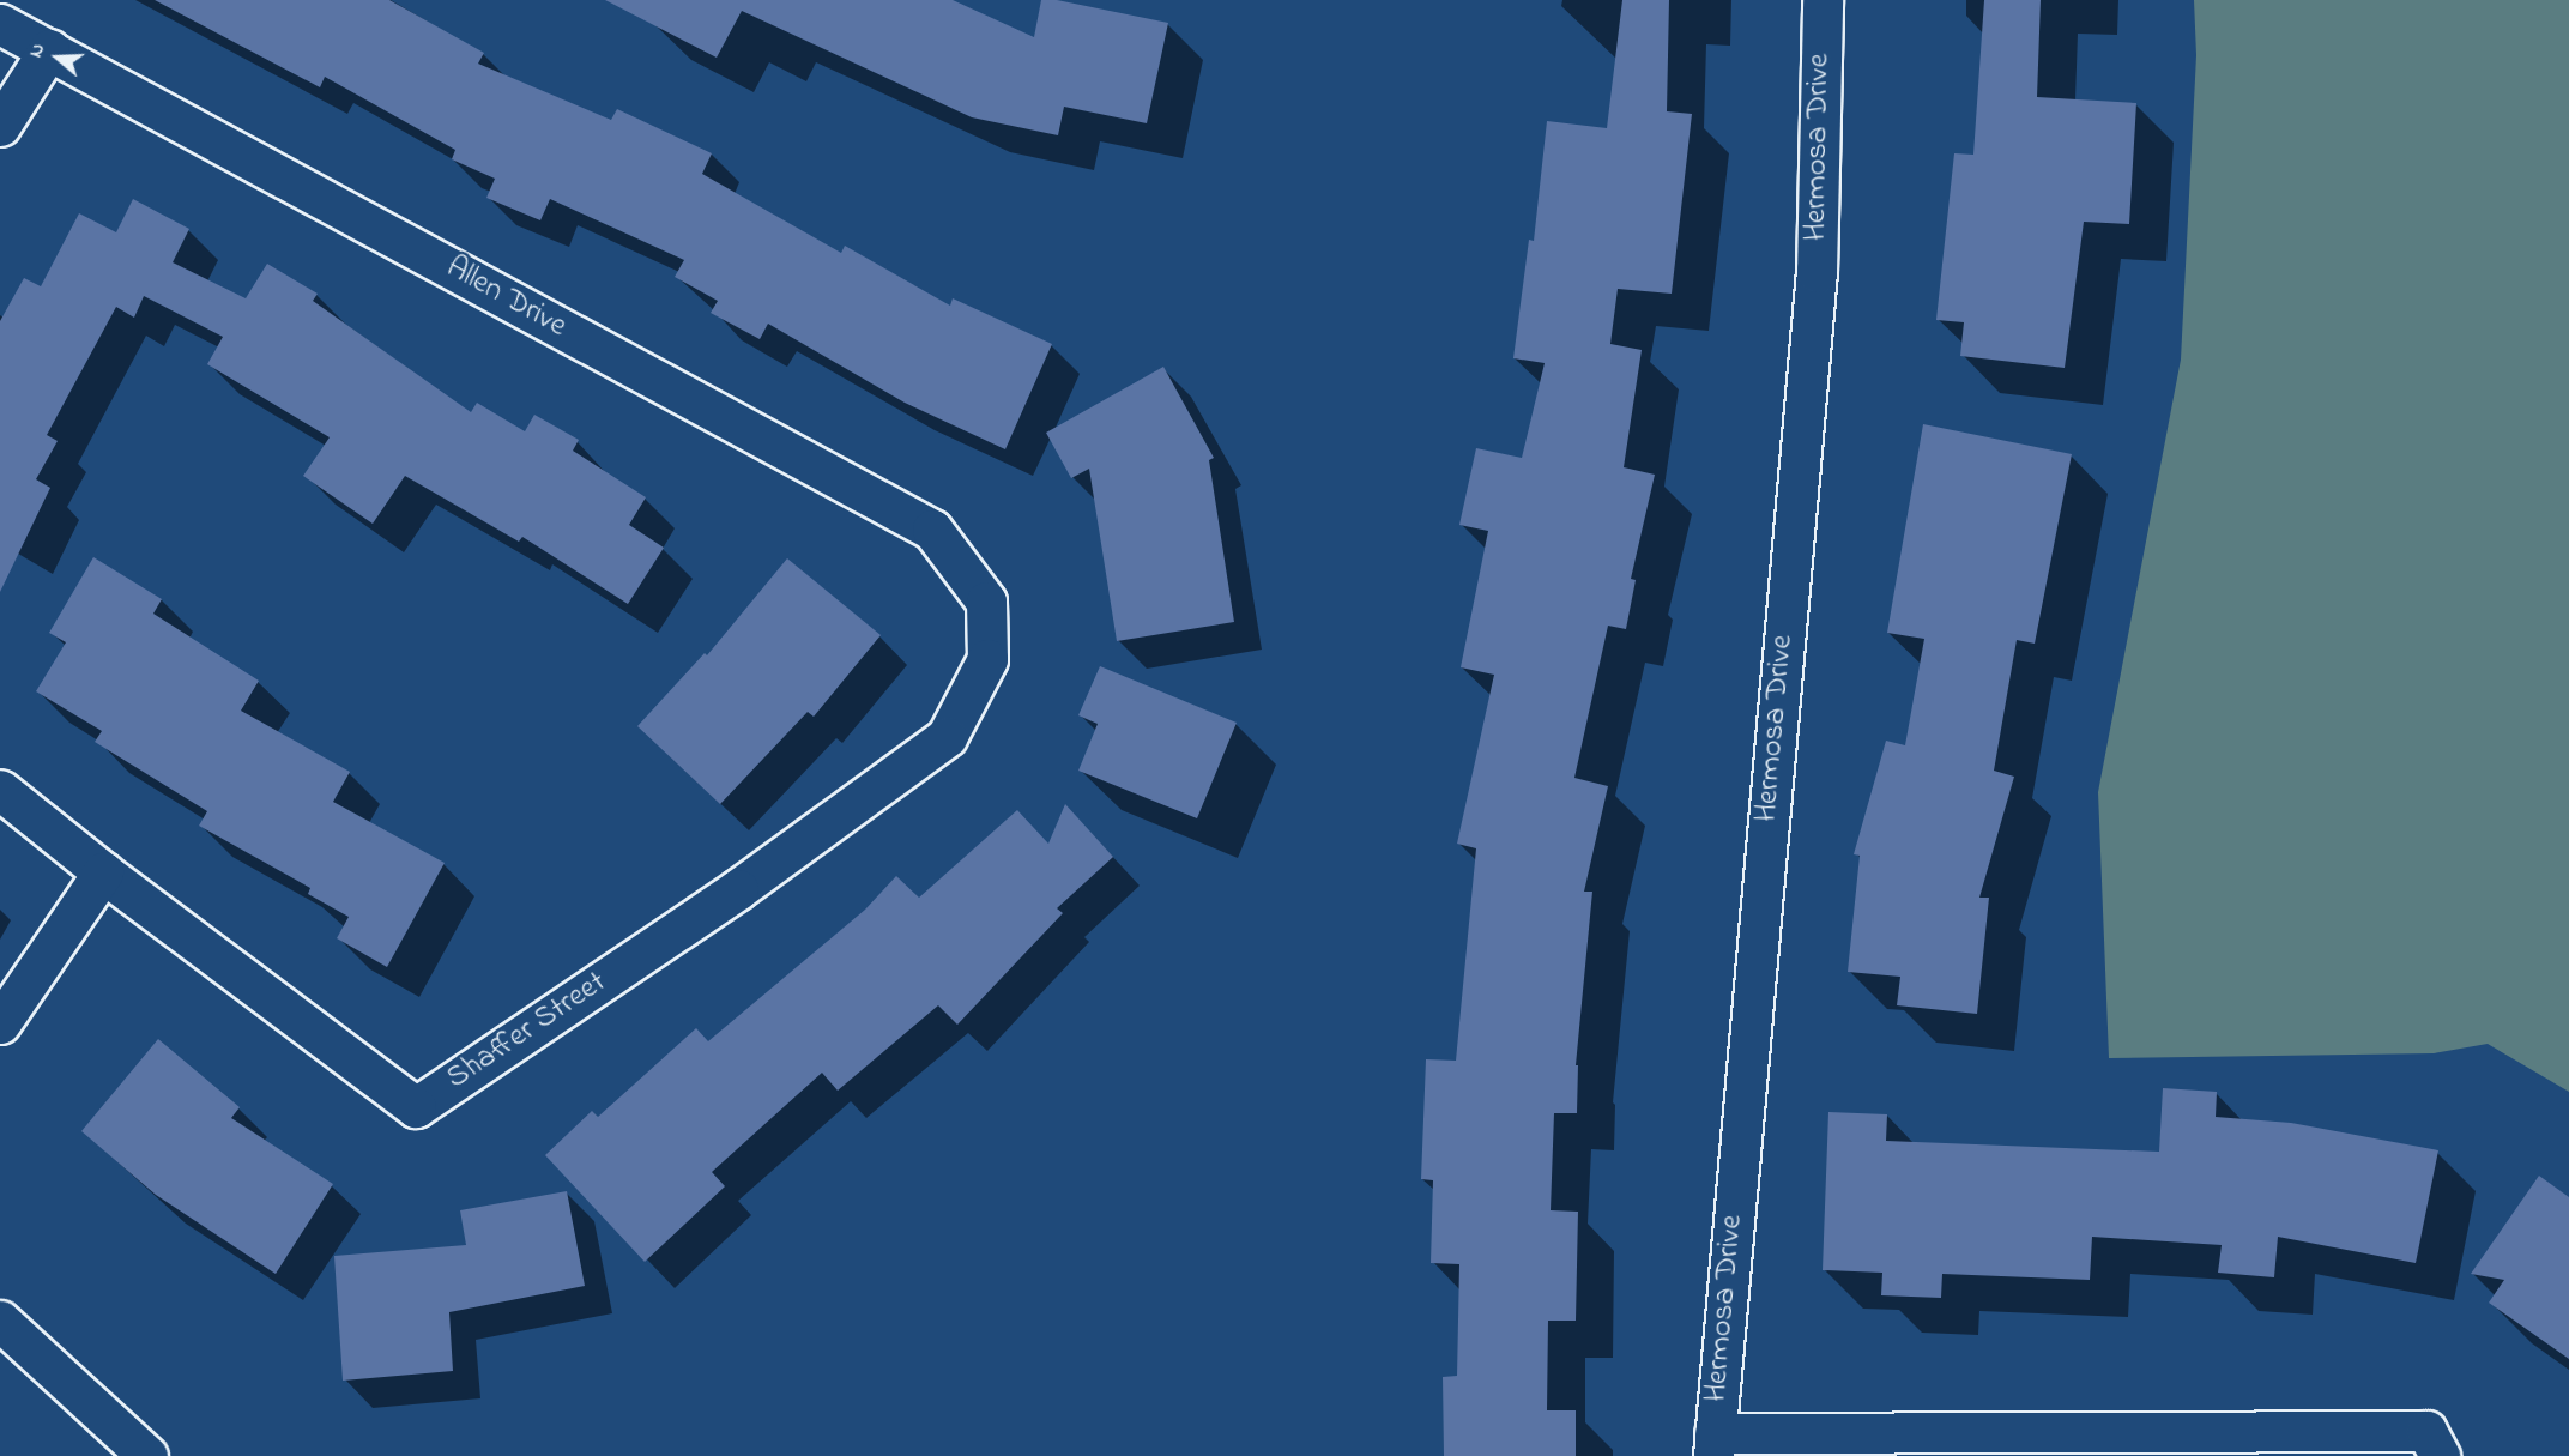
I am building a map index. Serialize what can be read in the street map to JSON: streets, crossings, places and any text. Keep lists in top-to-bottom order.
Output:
{
  "streets": {
    "street": ["Hermosa Drive", "Allen Drive", "Shaffer Street"]
  },
  "crossings": [
    ["Allen Drive", "Shaffer Street"]
  ],
  "north": "left"
}
